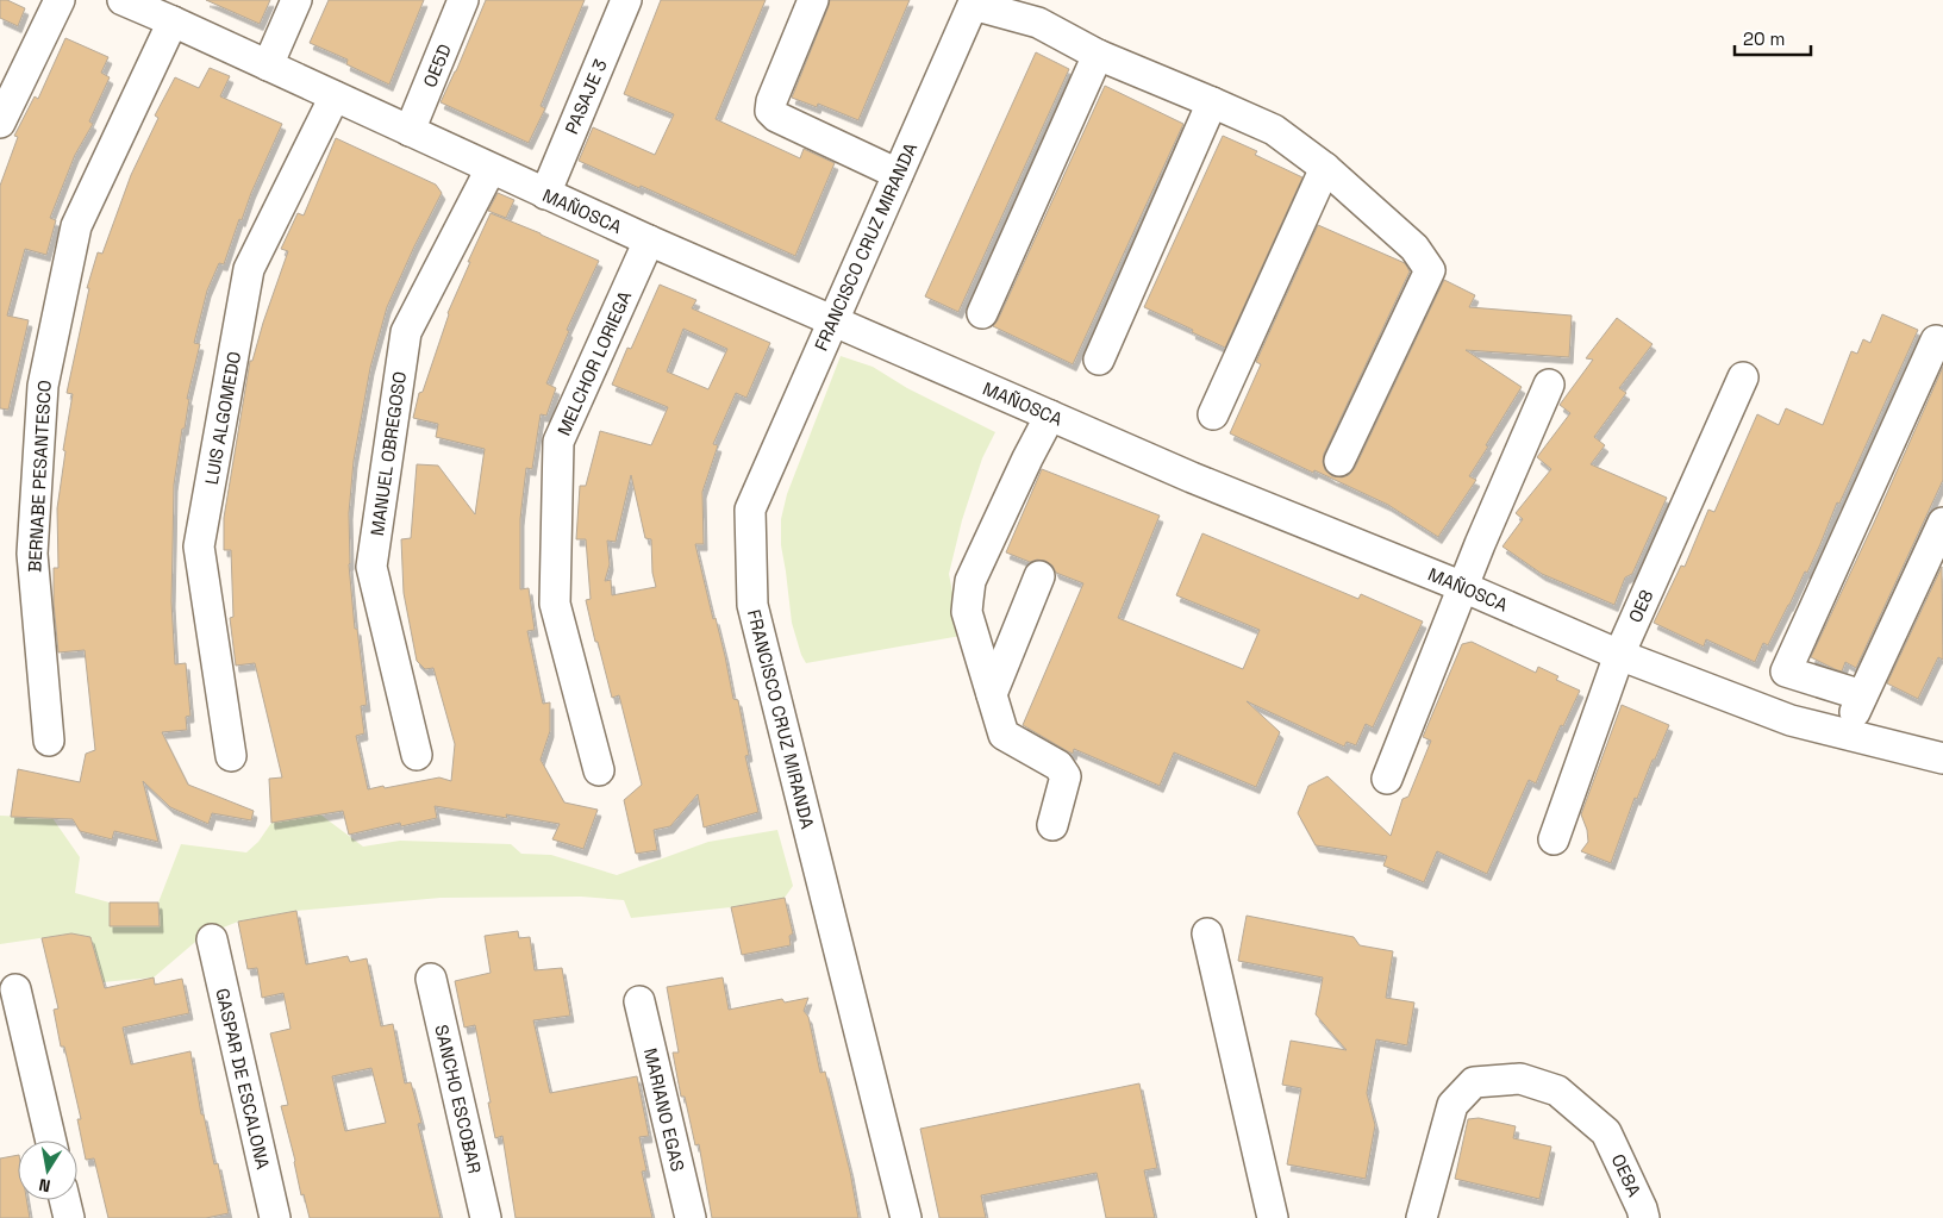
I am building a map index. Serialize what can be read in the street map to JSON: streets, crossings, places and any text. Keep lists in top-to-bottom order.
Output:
{
  "streets": {
    "street": [
      "OE5D",
      "PASAJE 3",
      "MAÑOSCA",
      "FRANCISCO CRUZ MIRANDA",
      "MELCHOR LORIEGA",
      "LUIS ALGOMEDO",
      "MANUEL OBREGOSO",
      "BERNABE PESANTESCO",
      "OE8",
      "GASPAR DE ESCALONA",
      "SANCHO ESCOBAR",
      "MARIANO EGAS",
      "OE8A"
    ]
  },
  "crossings": [
    ["OE5D", "MAÑOSCA"],
    ["PASAJE 3", "MAÑOSCA"],
    ["MAÑOSCA", "FRANCISCO CRUZ MIRANDA"],
    ["MAÑOSCA", "MELCHOR LORIEGA"],
    ["MAÑOSCA", "LUIS ALGOMEDO"],
    ["MAÑOSCA", "MANUEL OBREGOSO"],
    ["MAÑOSCA", "BERNABE PESANTESCO"],
    ["MAÑOSCA", "OE8"]
  ],
  "scale_bar": "20 m",
  "north": "bottom"
}
